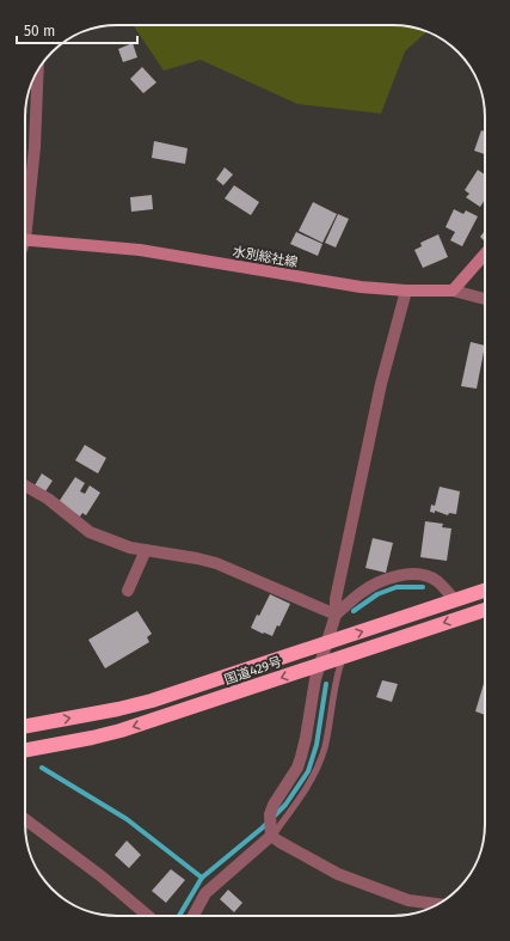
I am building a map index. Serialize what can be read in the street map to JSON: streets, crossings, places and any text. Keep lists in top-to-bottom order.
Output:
{
  "streets": {
    "highway": ["国道429号"],
    "main road": ["水別総社線"]
  },
  "scale_bar": "50 m"
}
